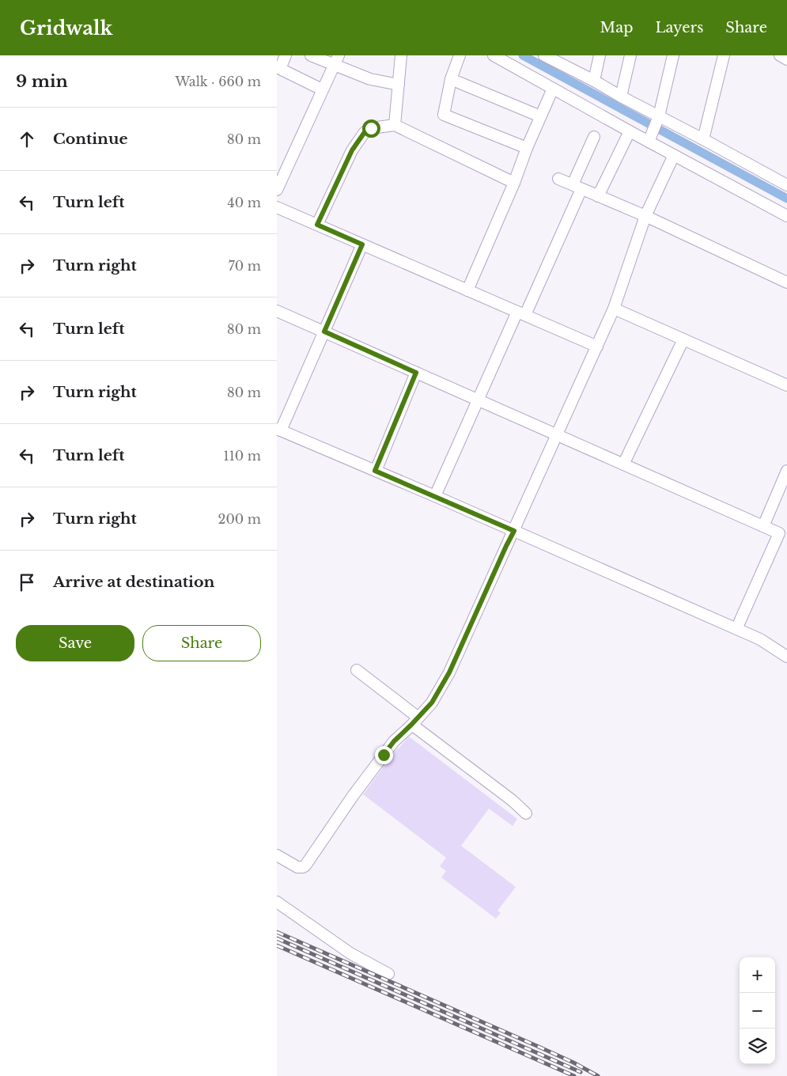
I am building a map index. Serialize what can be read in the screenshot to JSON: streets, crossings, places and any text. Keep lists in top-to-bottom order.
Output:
{
  "page": {
    "header": "Gridwalk",
    "nav": ["Map", "Layers", "Share"],
    "heading": ["9 min", "Walk · 660 m"],
    "list": [
      ["Continue", "80 m"],
      ["Turn left", "40 m"],
      ["Turn right", "70 m"],
      ["Turn left", "80 m"],
      ["Turn right", "80 m"],
      ["Turn left", "110 m"],
      ["Turn right", "200 m"],
      "Arrive at destination"
    ],
    "buttons": ["Save", "Share"],
    "map_buttons": ["+", "−"]
  }
}
